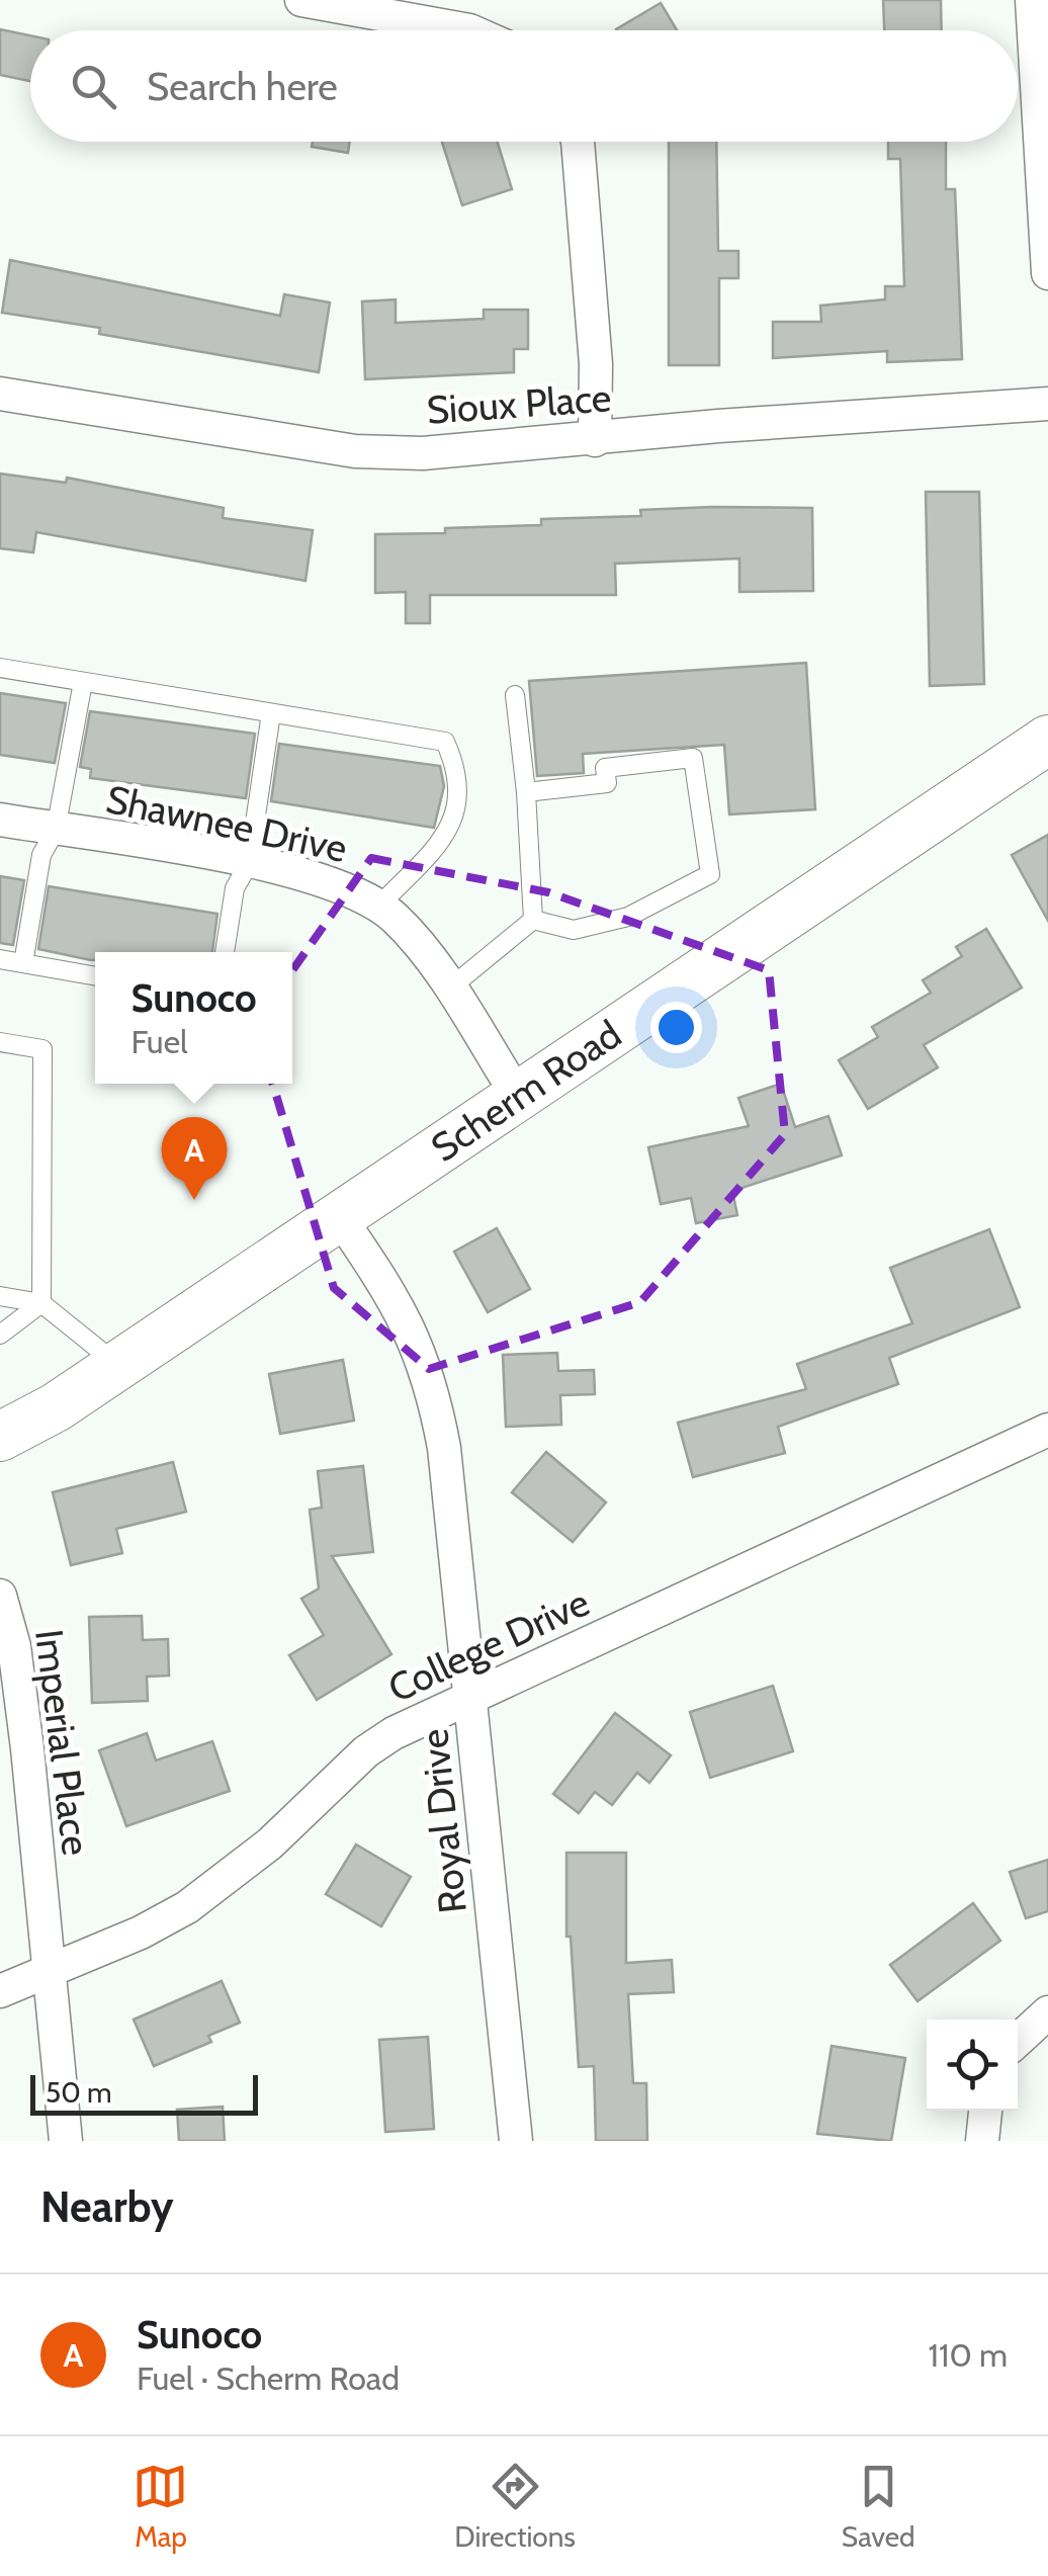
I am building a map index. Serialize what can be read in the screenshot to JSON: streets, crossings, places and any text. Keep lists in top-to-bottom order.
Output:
{
  "streets": {
    "street": [
      "Sioux Place",
      "Shawnee Drive",
      "Scherm Road",
      "College Drive",
      "Imperial Place",
      "Royal Drive"
    ]
  },
  "crossings": [
    ["Shawnee Drive", "Scherm Road"],
    ["Scherm Road", "Royal Drive"],
    ["College Drive", "Imperial Place"],
    ["College Drive", "Royal Drive"]
  ],
  "scale_bar": "50 m",
  "page": {
    "search": "Search here",
    "popup": ["Sunoco", "Fuel"],
    "pins": "A",
    "scale": "50 m",
    "heading": "Nearby",
    "list": [
      {
        "mark": "A",
        "name": "Sunoco",
        "note": "Fuel · Scherm Road",
        "value": "110 m"
      }
    ],
    "nav": ["Map", "Directions", "Saved"]
  }
}
